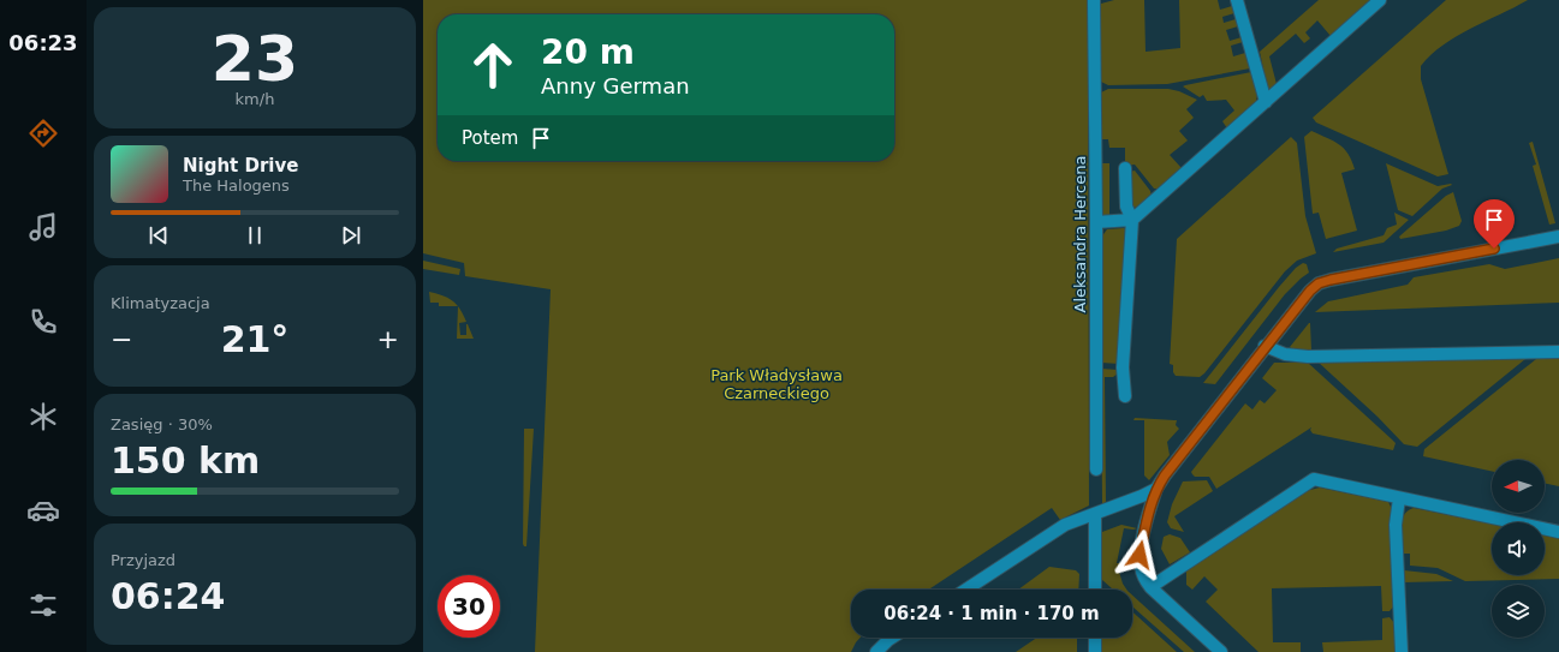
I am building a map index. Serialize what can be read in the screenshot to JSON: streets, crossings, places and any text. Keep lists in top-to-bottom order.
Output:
{
  "streets": {
    "street": ["Aleksandra Hercena"]
  },
  "parks": ["Park Władysława Czarneckiego"],
  "north": "left",
  "page": {
    "tabs": "06:23",
    "tile": [
      ["23", "km/h"],
      "Klimatyzacja",
      ["Zasięg · 30%", "150 km"],
      ["Przyjazd", "06:24"]
    ],
    "turn": ["20 m", "Anny German"],
    "then": "Potem",
    "song": ["Night Drive", "The Halogens"],
    "heat": ["−", "21°", "+"],
    "limit": "30",
    "trip": "06:24 · 1 min · 170 m"
  }
}
